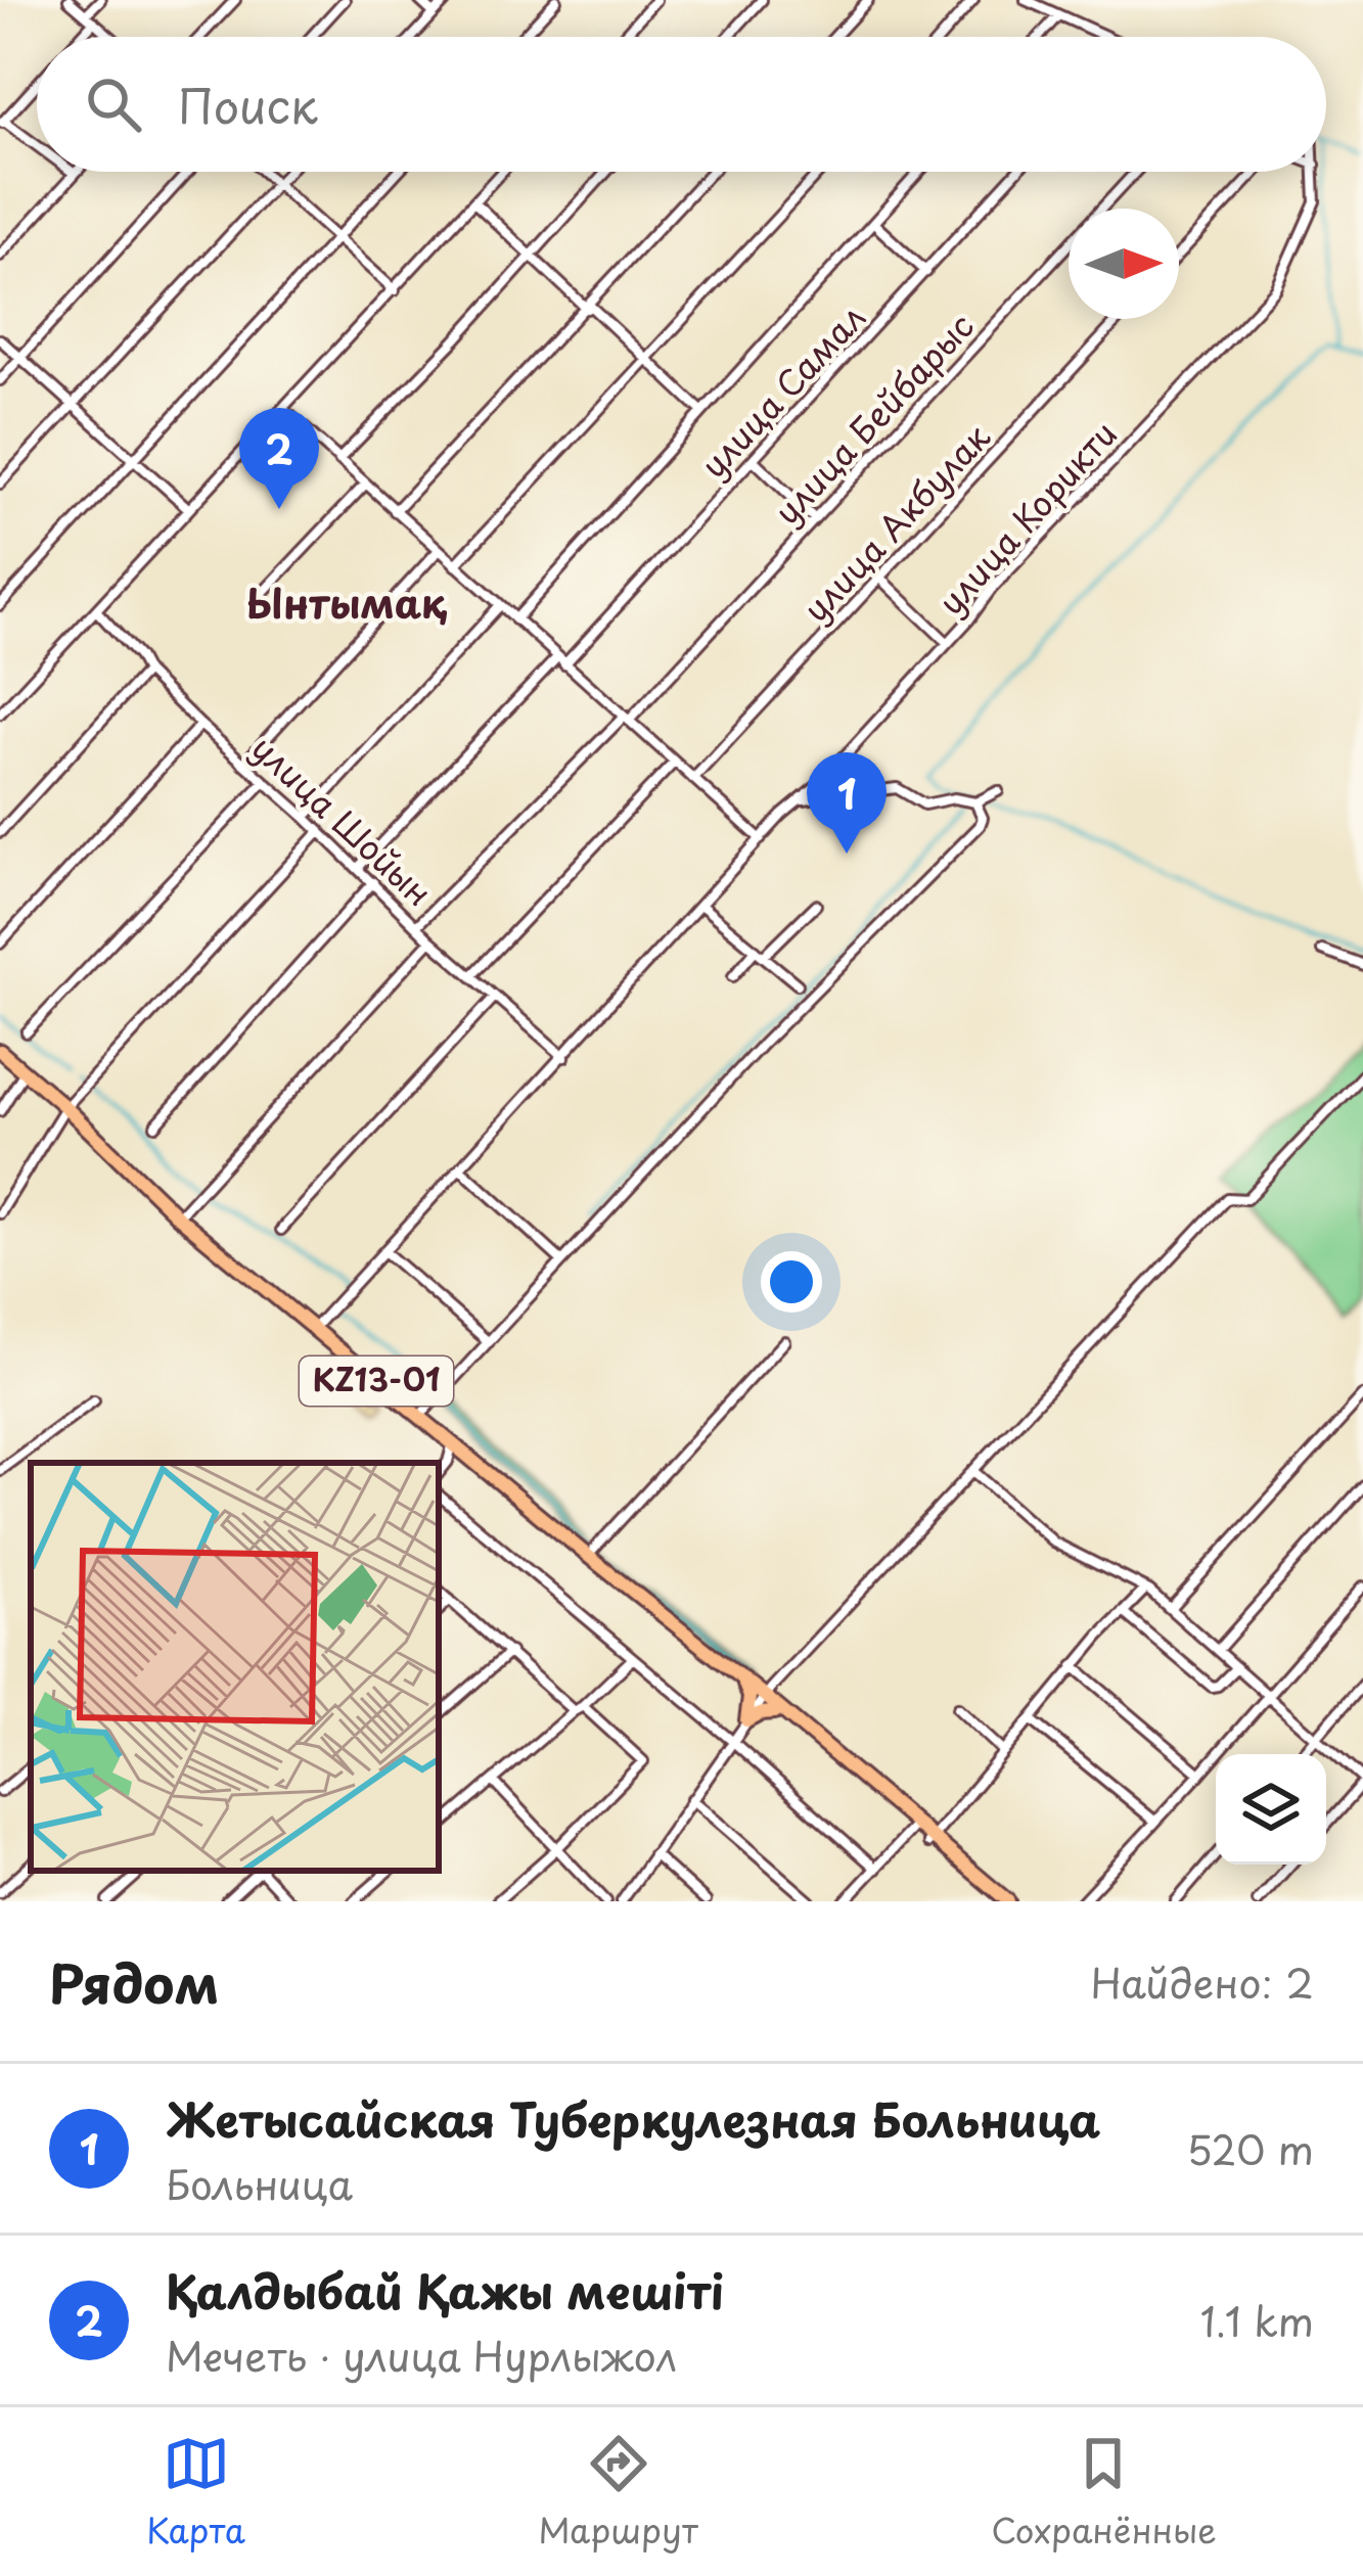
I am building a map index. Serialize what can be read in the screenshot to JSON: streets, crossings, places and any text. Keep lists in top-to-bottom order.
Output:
{
  "streets": {
    "main road": ["KZ13-01"],
    "street": [
      "улица Самал",
      "улица Бейбарыс",
      "улица Корикти",
      "улица Акбулак",
      "улица Шойын"
    ]
  },
  "crossings": [
    ["улица Самал", "улица Шойын"],
    ["улица Корикти", "улица Шойын"],
    ["улица Корикти", "KZ13-01"]
  ],
  "districts": ["Ынтымақ"],
  "north": "right",
  "page": {
    "search": "Поиск",
    "pins": ["2", "1"],
    "heading": ["Рядом", "Найдено: 2"],
    "list": [
      {
        "mark": "1",
        "name": "Жетысайская Туберкулезная Больница",
        "note": "Больница",
        "value": "520 m"
      },
      {
        "mark": "2",
        "name": "Қалдыбай Қажы мешіті",
        "note": "Мечеть · улица Нурлыжол",
        "value": "1.1 km"
      }
    ],
    "nav": ["Карта", "Маршрут", "Сохранённые"]
  }
}
